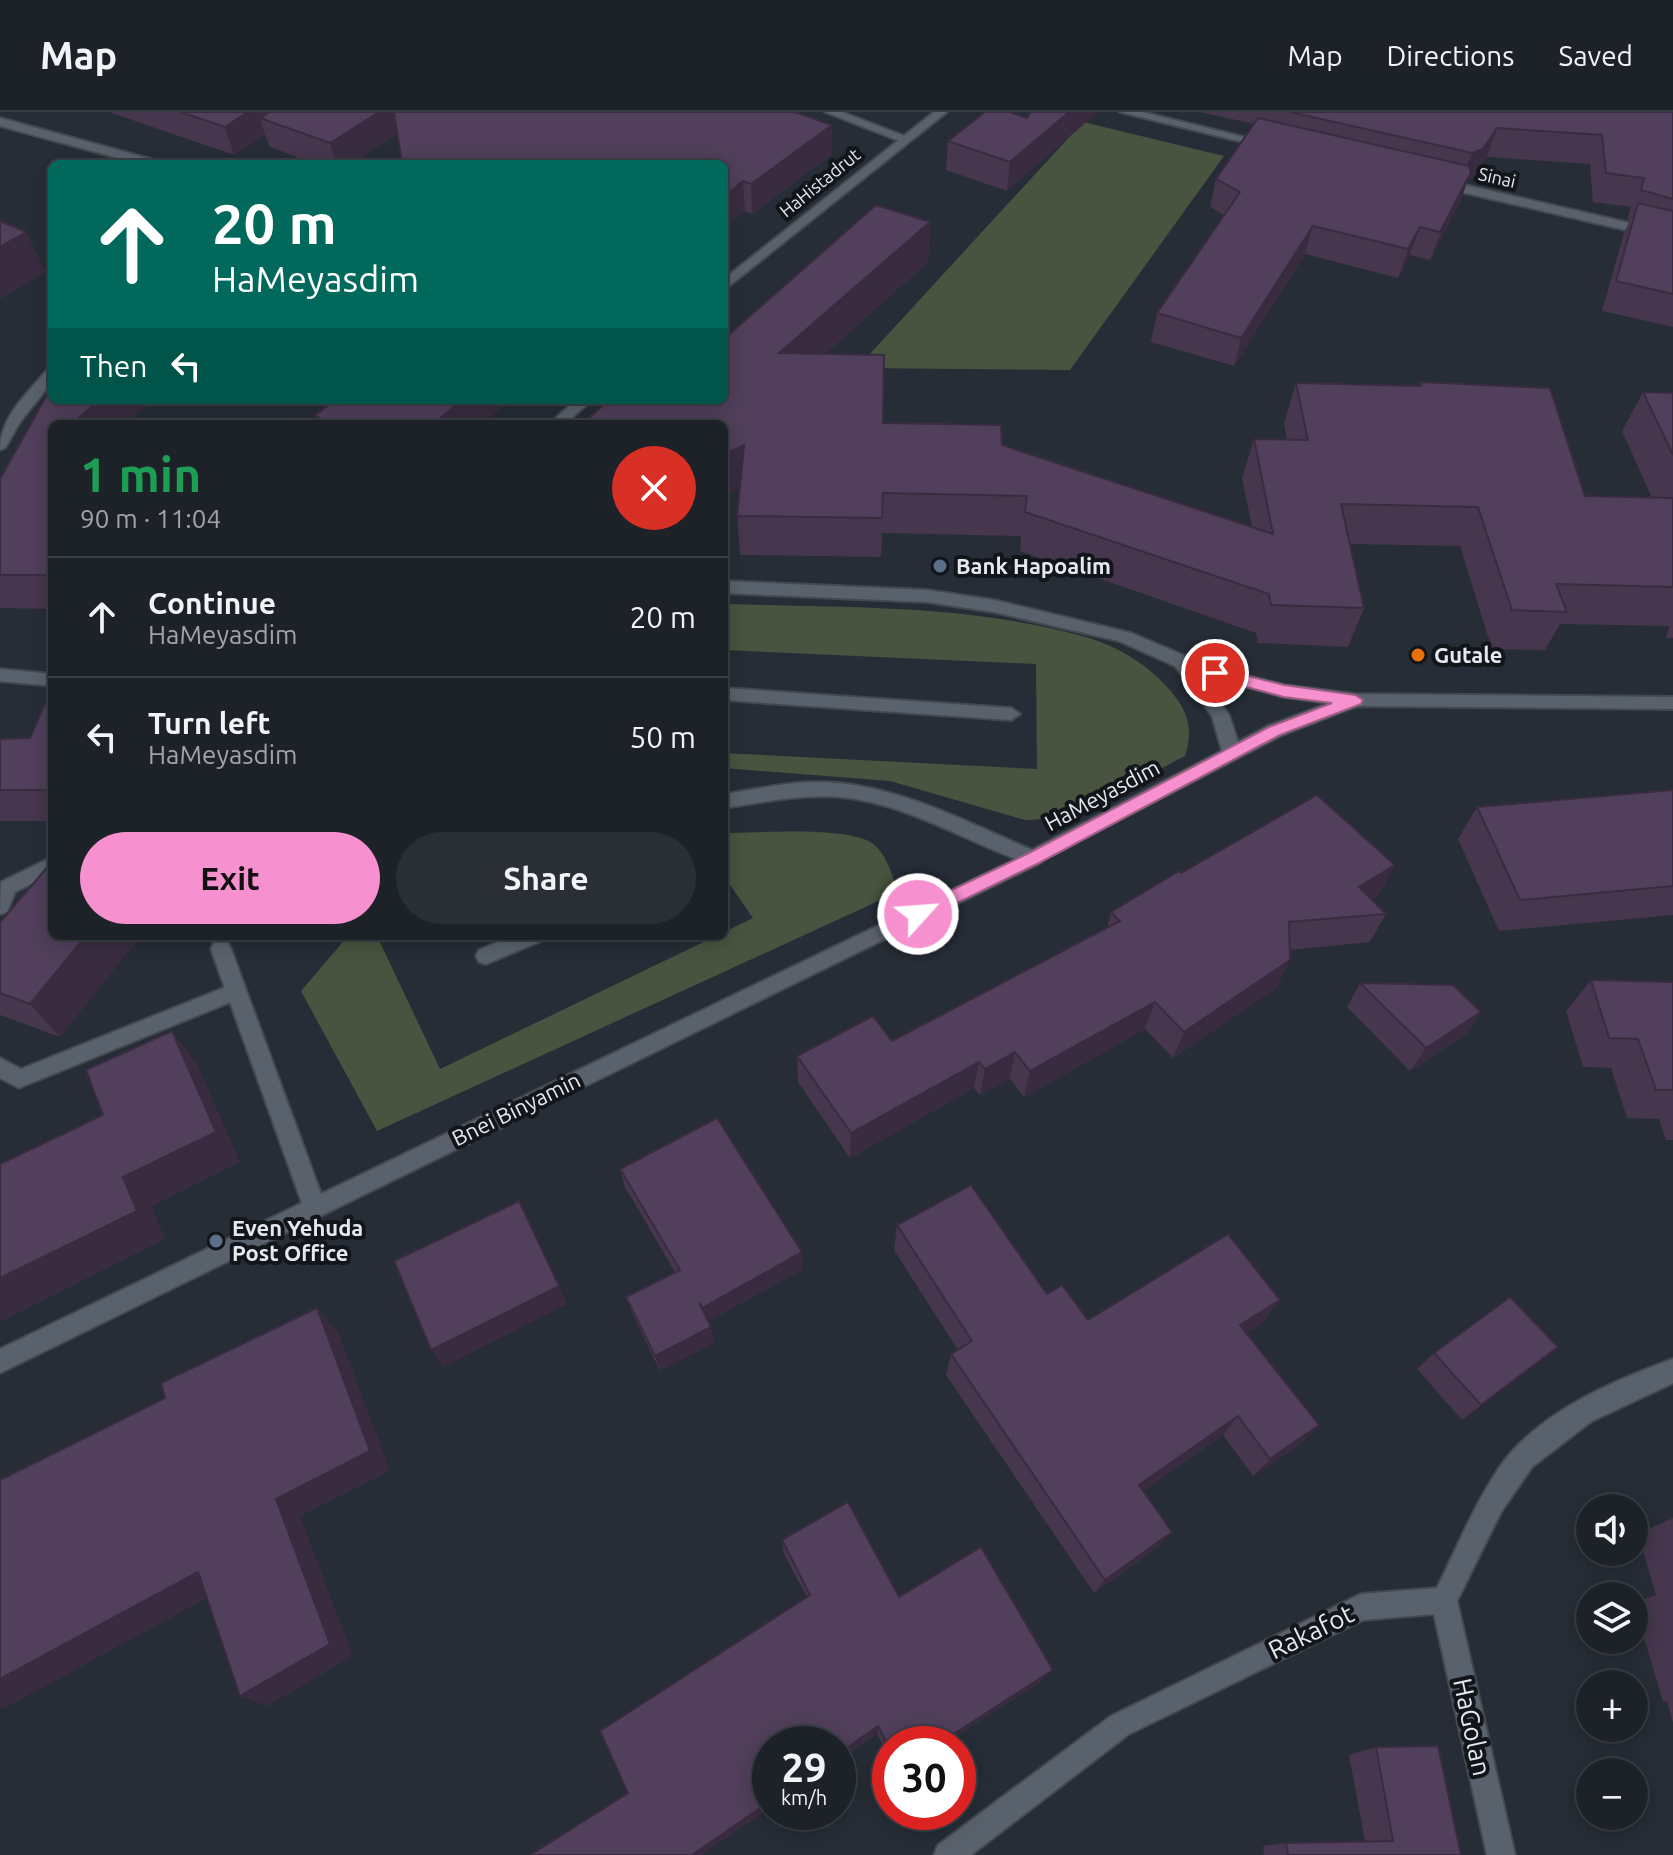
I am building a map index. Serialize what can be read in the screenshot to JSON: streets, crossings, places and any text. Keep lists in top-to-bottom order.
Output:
{
  "streets": {
    "street": [
      "Sinai",
      "HaHistadrut",
      "HaMeyasdim",
      "Bnei Binyamin",
      "Rakafot",
      "HaGolan"
    ]
  },
  "crossings": [
    ["HaMeyasdim", "Bnei Binyamin"],
    ["Rakafot", "HaGolan"]
  ],
  "places": ["Bank Hapoalim", "Gutale", "Even Yehuda Post Office"],
  "page": {
    "header": "Map",
    "nav": ["Map", "Directions", "Saved"],
    "turn": ["20 m", "HaMeyasdim"],
    "then": "Then",
    "heading": ["1 min", "90 m · 11:04"],
    "list": [
      {
        "name": "Continue",
        "note": "HaMeyasdim",
        "value": "20 m"
      },
      {
        "name": "Turn left",
        "note": "HaMeyasdim",
        "value": "50 m"
      }
    ],
    "buttons": ["Exit", "Share"],
    "map_buttons": ["+", "−"],
    "speed": "29 km/h",
    "limit": "30"
  }
}
